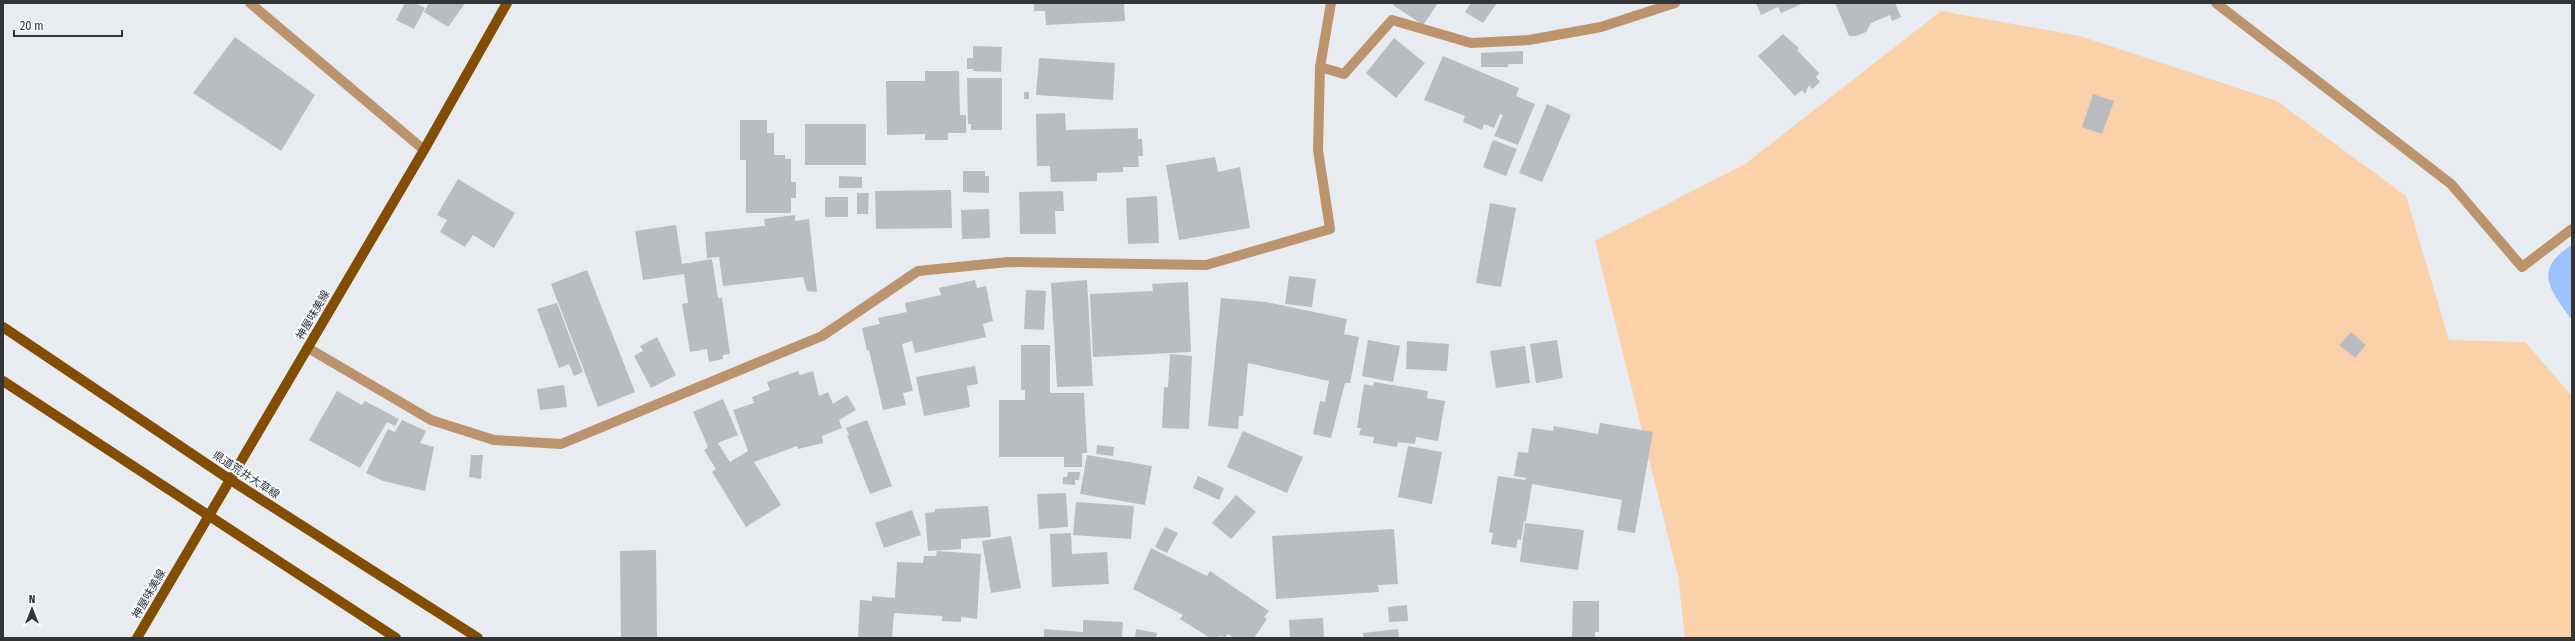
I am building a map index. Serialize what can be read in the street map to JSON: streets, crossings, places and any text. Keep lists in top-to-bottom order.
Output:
{
  "streets": {
    "main road": ["神屋味美線", "県道荒井大草線"]
  },
  "crossings": [
    ["神屋味美線", "県道荒井大草線"]
  ],
  "scale_bar": "20 m",
  "north": "top"
}
